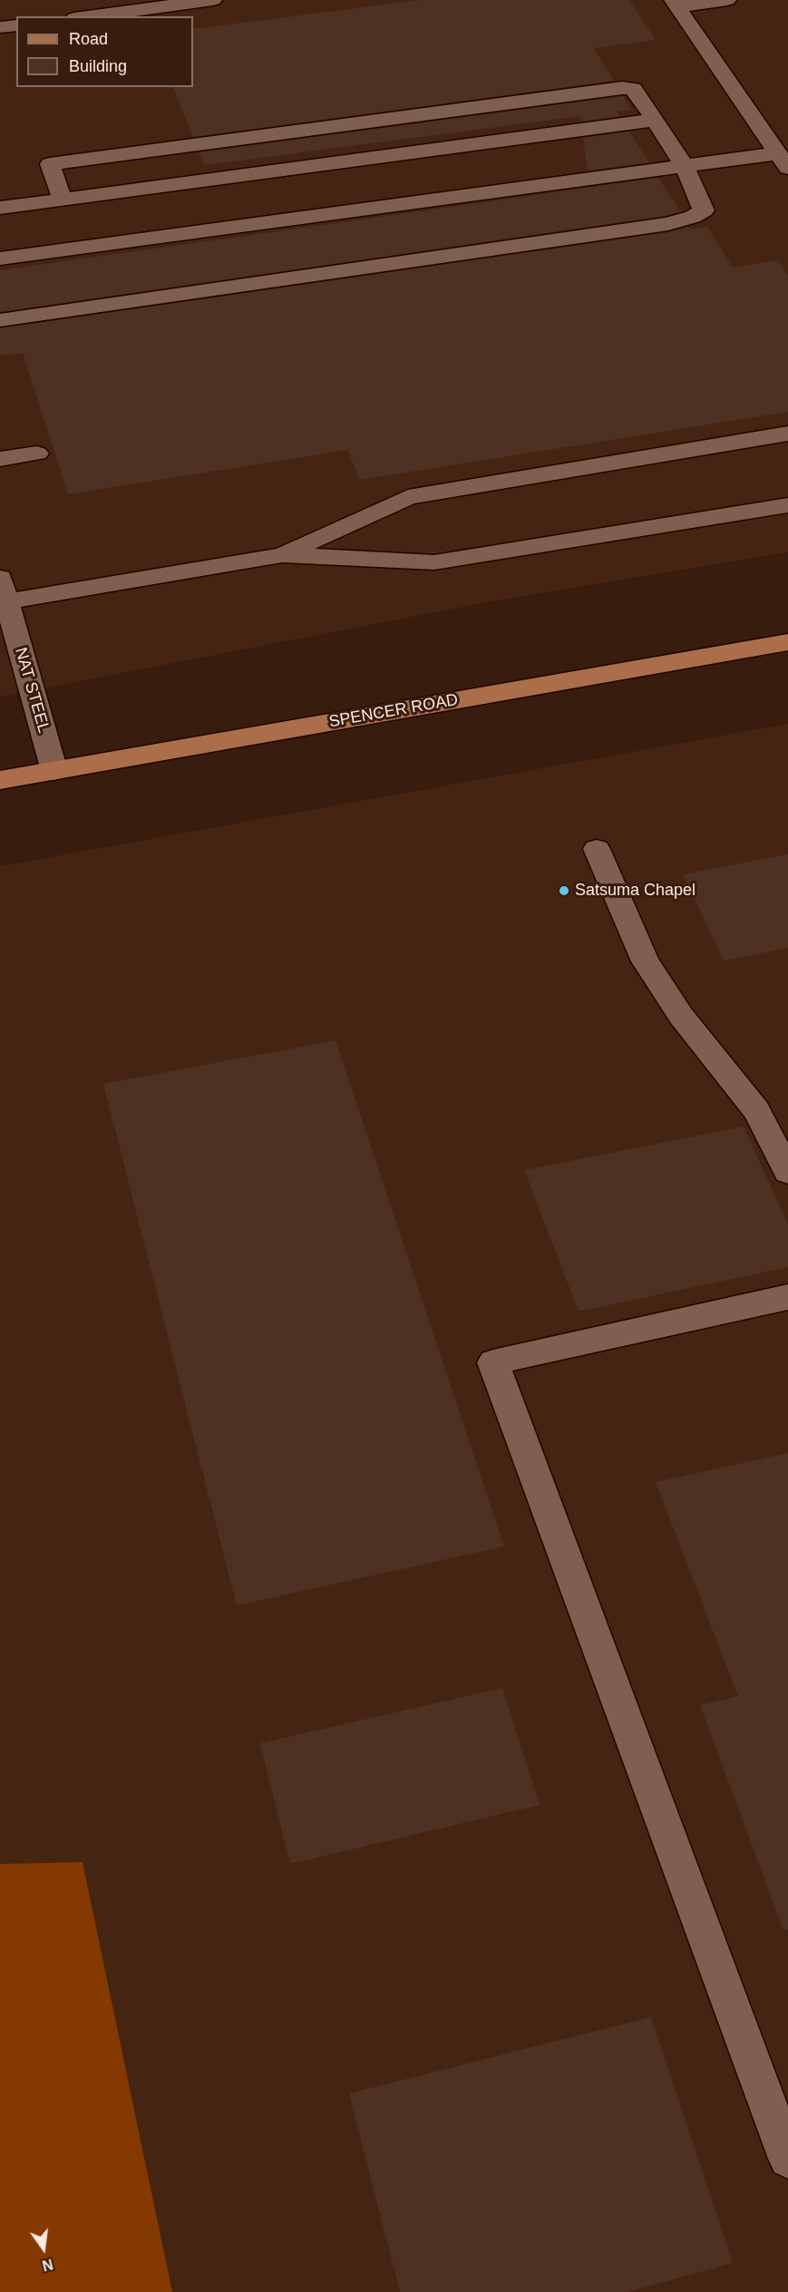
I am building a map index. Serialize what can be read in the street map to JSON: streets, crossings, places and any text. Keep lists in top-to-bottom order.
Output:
{
  "streets": {
    "main road": ["SPENCER ROAD"],
    "lane": ["NAT STEEL"]
  },
  "crossings": [
    ["NAT STEEL", "SPENCER ROAD"]
  ],
  "places": ["Satsuma Chapel"],
  "legend": ["Road", "Building"],
  "north": "bottom"
}
